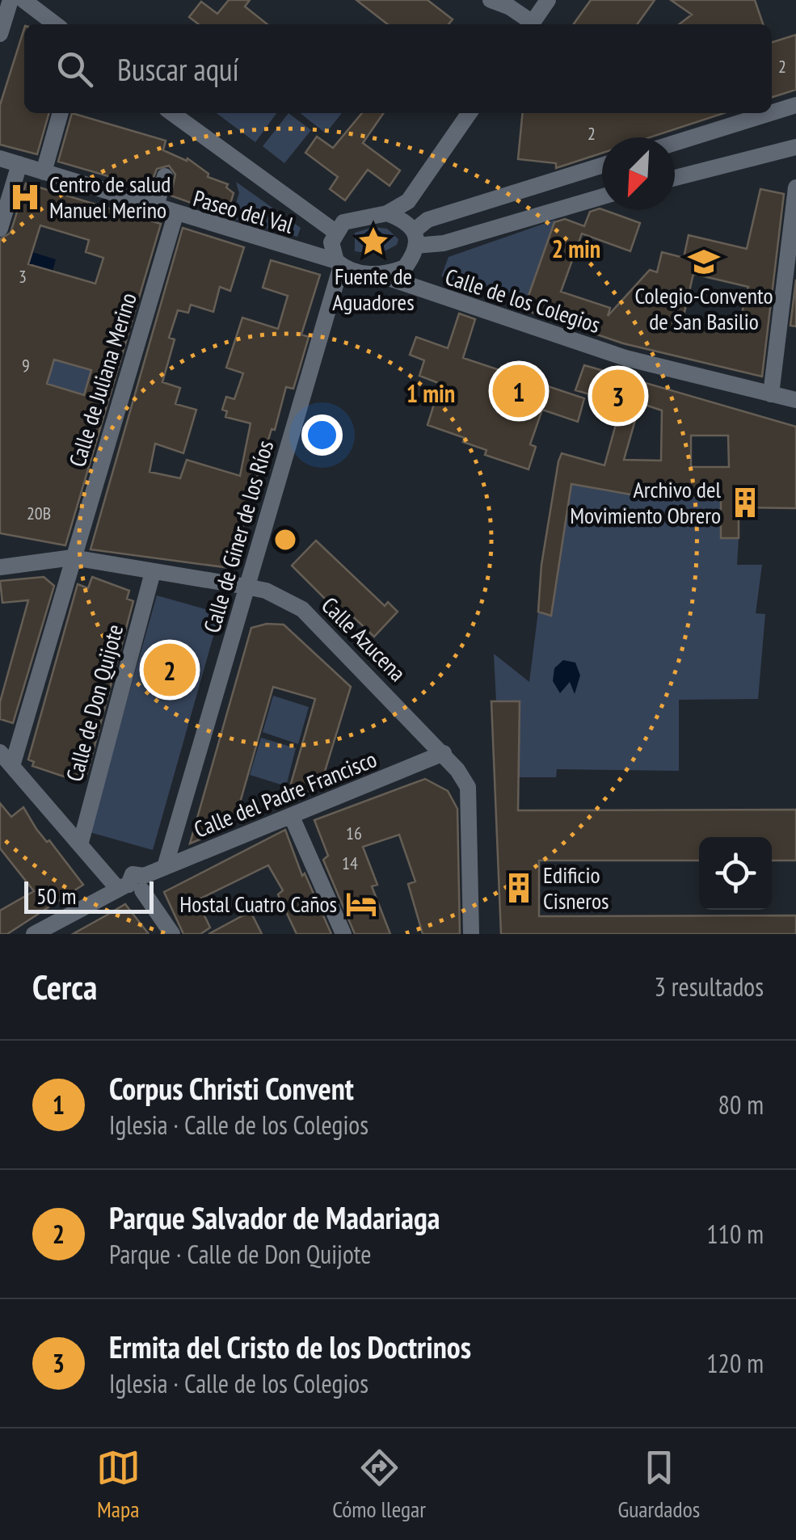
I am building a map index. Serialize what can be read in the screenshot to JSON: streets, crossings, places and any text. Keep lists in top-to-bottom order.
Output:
{
  "streets": {
    "street": [
      "Paseo del Val",
      "Calle de los Colegios",
      "Calle de Juliana Merino",
      "Calle de Giner de los Ríos",
      "Calle Azucena",
      "Calle de Don Quijote",
      "Calle del Padre Francisco"
    ]
  },
  "crossings": [
    ["Paseo del Val", "Calle de los Colegios"],
    ["Paseo del Val", "Calle de Juliana Merino"],
    ["Paseo del Val", "Calle de Giner de los Ríos"],
    ["Calle de los Colegios", "Calle de Giner de los Ríos"],
    ["Calle de Juliana Merino", "Calle Azucena"],
    ["Calle de Giner de los Ríos", "Calle Azucena"],
    ["Calle de Giner de los Ríos", "Calle del Padre Francisco"],
    ["Calle Azucena", "Calle de Don Quijote"],
    ["Calle Azucena", "Calle del Padre Francisco"]
  ],
  "places": {
    "hospital": ["Centro de salud Manuel Merino"],
    "place": ["Fuente de Aguadores"],
    "school or university": ["Colegio-Convento de San Basilio"],
    "building": ["Archivo del Movimiento Obrero", "Edificio Cisneros"],
    "hotel": ["Hostal Cuatro Caños"]
  },
  "house_numbers": [
    "2",
    "2",
    "3",
    "9",
    "20B",
    "16",
    "14"
  ],
  "scale_bar": "50 m",
  "north": "bottom left",
  "page": {
    "search": "Buscar aquí",
    "pins": ["1", "3", "2"],
    "scale": "50 m",
    "heading": ["Cerca", "3 resultados"],
    "list": [
      {
        "mark": "1",
        "name": "Corpus Christi Convent",
        "note": "Iglesia · Calle de los Colegios",
        "value": "80 m"
      },
      {
        "mark": "2",
        "name": "Parque Salvador de Madariaga",
        "note": "Parque · Calle de Don Quijote",
        "value": "110 m"
      },
      {
        "mark": "3",
        "name": "Ermita del Cristo de los Doctrinos",
        "note": "Iglesia · Calle de los Colegios",
        "value": "120 m"
      }
    ],
    "nav": ["Mapa", "Cómo llegar", "Guardados"]
  },
  "rings": ["2 min", "1 min"]
}
